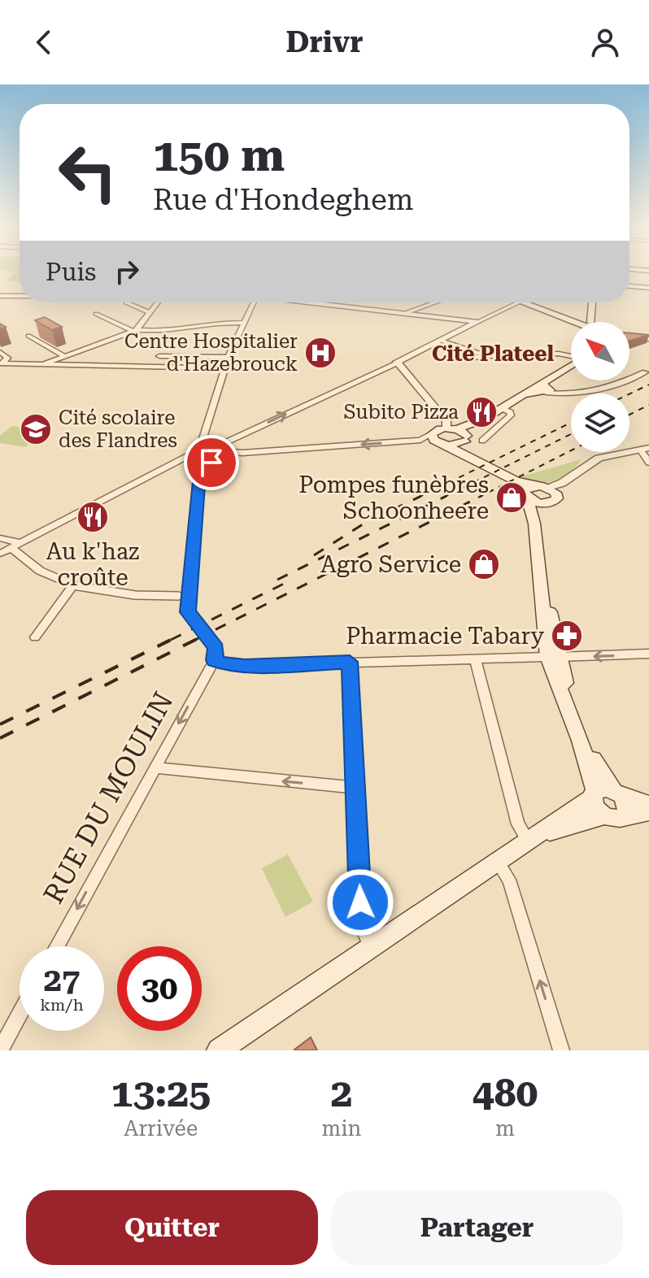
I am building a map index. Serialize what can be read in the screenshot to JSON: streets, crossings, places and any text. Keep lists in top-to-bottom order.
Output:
{
  "streets": {
    "street": ["RUE DU MOULIN"]
  },
  "one_way": ["RUE DU MOULIN"],
  "districts": ["Cité Plateel"],
  "places": {
    "hospital": ["Centre Hospitalier d'Hazebrouck"],
    "restaurant": ["Subito Pizza", "Au k'haz croûte"],
    "school or university": ["Cité scolaire des Flandres"],
    "shop": ["Pompes funèbres Schoonheere", "Agro Service"],
    "pharmacy": ["Pharmacie Tabary"]
  },
  "north": "top left",
  "page": {
    "header": "Drivr",
    "turn": ["150 m", "Rue d'Hondeghem"],
    "then": "Puis",
    "speed": "27 km/h",
    "limit": "30",
    "eta": [
      "13:25",
      "Arrivée",
      "2",
      "min",
      "480",
      "m"
    ],
    "buttons": ["Quitter", "Partager"]
  }
}
